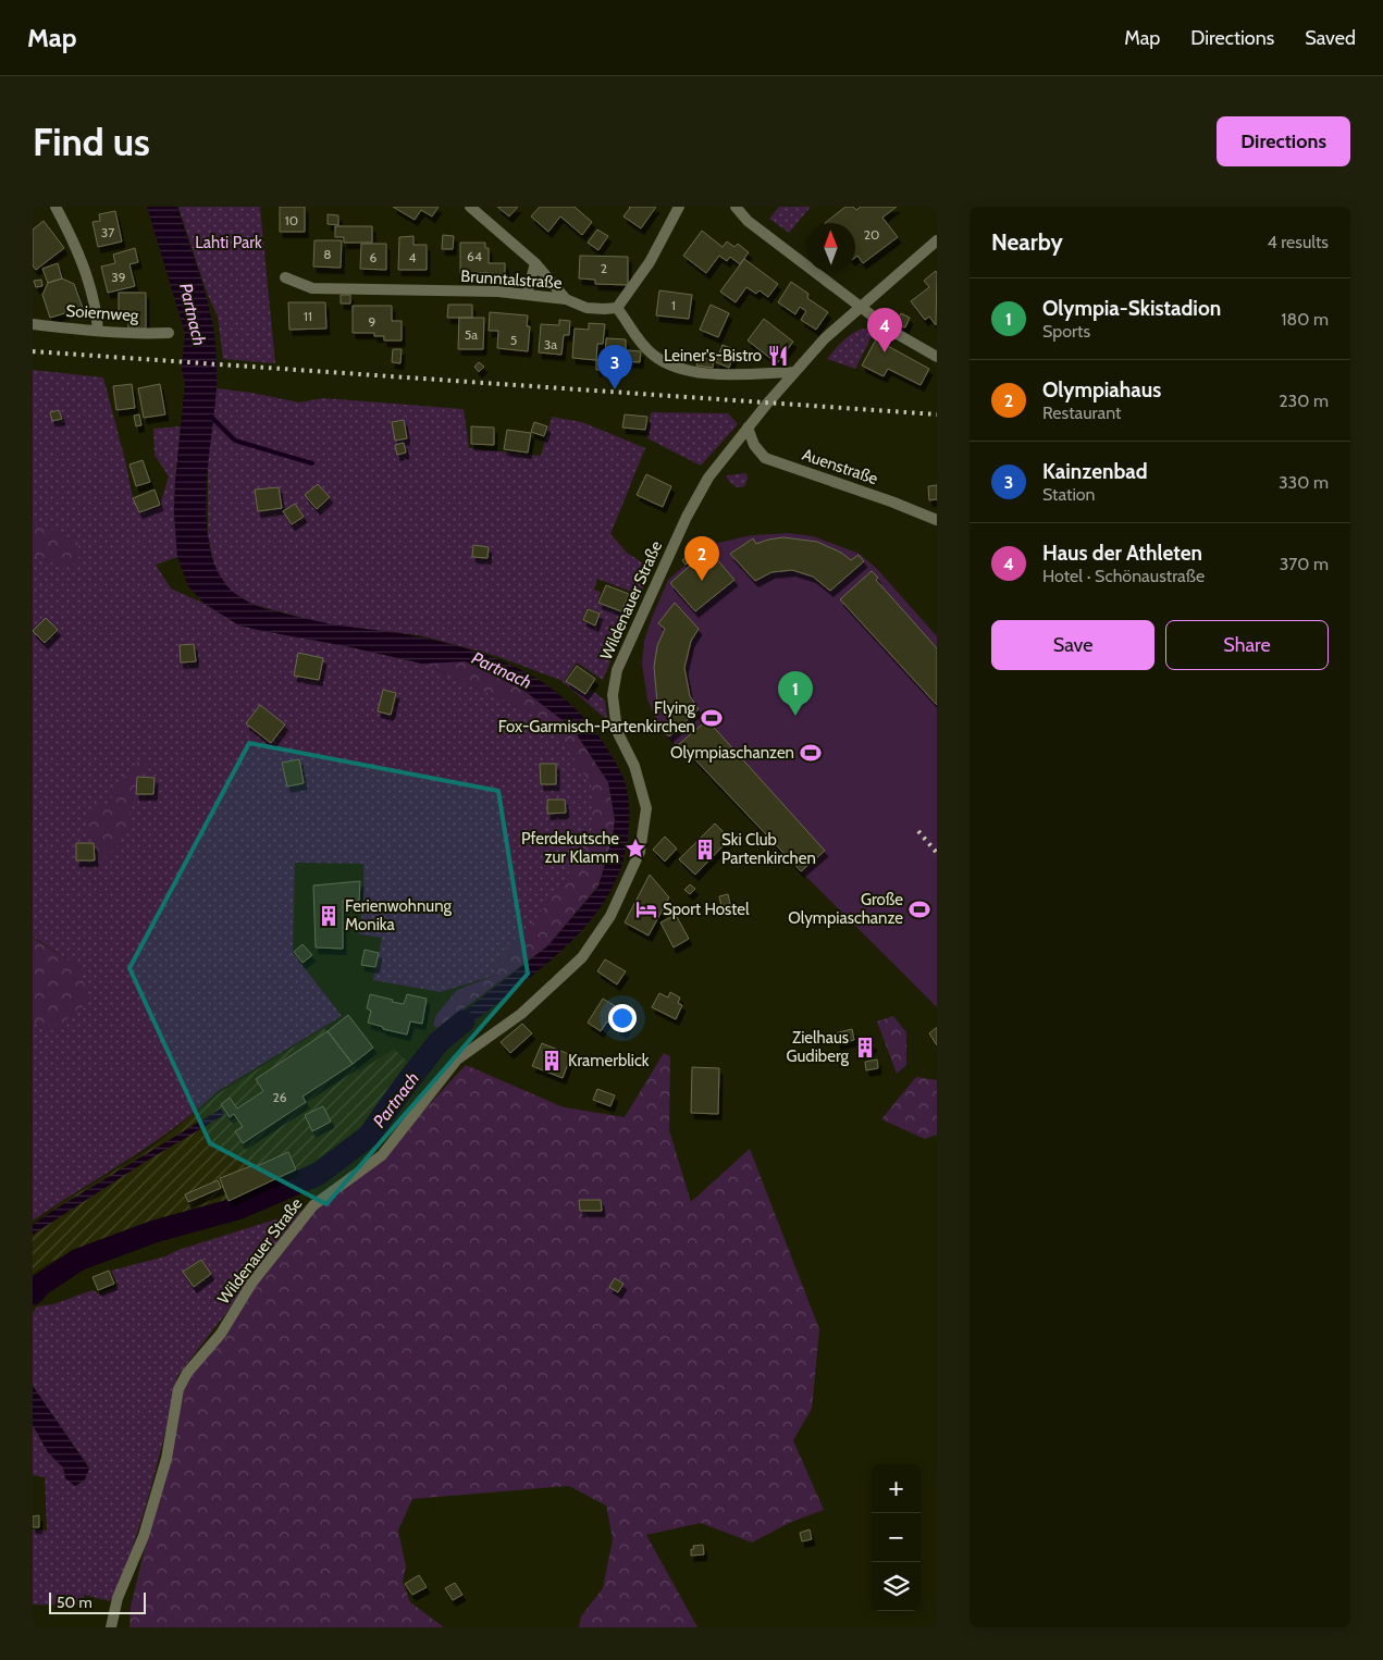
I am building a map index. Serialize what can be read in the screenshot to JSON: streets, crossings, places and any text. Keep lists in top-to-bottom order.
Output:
{
  "streets": {
    "street": [
      "Brunntalstraße",
      "Soiernweg",
      "Auenstraße",
      "Wildenauer Straße"
    ]
  },
  "crossings": [
    ["Auenstraße", "Wildenauer Straße"]
  ],
  "water": ["Partnach"],
  "parks": ["Lahti Park"],
  "places": {
    "restaurant": ["Leiner's-Bistro"],
    "sports": ["Flying Fox-Garmisch-Partenkirchen", "Olympiaschanzen", "Große Olympiaschanze"],
    "place": ["Pferdekutsche zur Klamm"],
    "building": [
      "Ski Club Partenkirchen",
      "Ferienwohnung Monika",
      "Zielhaus Gudiberg",
      "Kramerblick"
    ],
    "hotel": ["Sport Hostel"]
  },
  "house_numbers": [
    "10",
    "37",
    "20",
    "8",
    "64",
    "6",
    "4",
    "2",
    "39",
    "1",
    "11",
    "9",
    "5a",
    "5",
    "3a",
    "26"
  ],
  "scale_bar": "50 m",
  "north": "top",
  "page": {
    "header": "Map",
    "nav": ["Map", "Directions", "Saved"],
    "buttons": [
      "Directions",
      ["Save", "Share"]
    ],
    "title": "Find us",
    "heading": ["Nearby", "4 results"],
    "list": [
      {
        "mark": "1",
        "name": "Olympia-Skistadion",
        "note": "Sports",
        "value": "180 m"
      },
      {
        "mark": "2",
        "name": "Olympiahaus",
        "note": "Restaurant",
        "value": "230 m"
      },
      {
        "mark": "3",
        "name": "Kainzenbad",
        "note": "Station",
        "value": "330 m"
      },
      {
        "mark": "4",
        "name": "Haus der Athleten",
        "note": "Hotel · Schönaustraße",
        "value": "370 m"
      }
    ],
    "pins": [
      "4",
      "3",
      "2",
      "1"
    ],
    "map_buttons": ["+", "−"],
    "scale": "50 m"
  }
}
